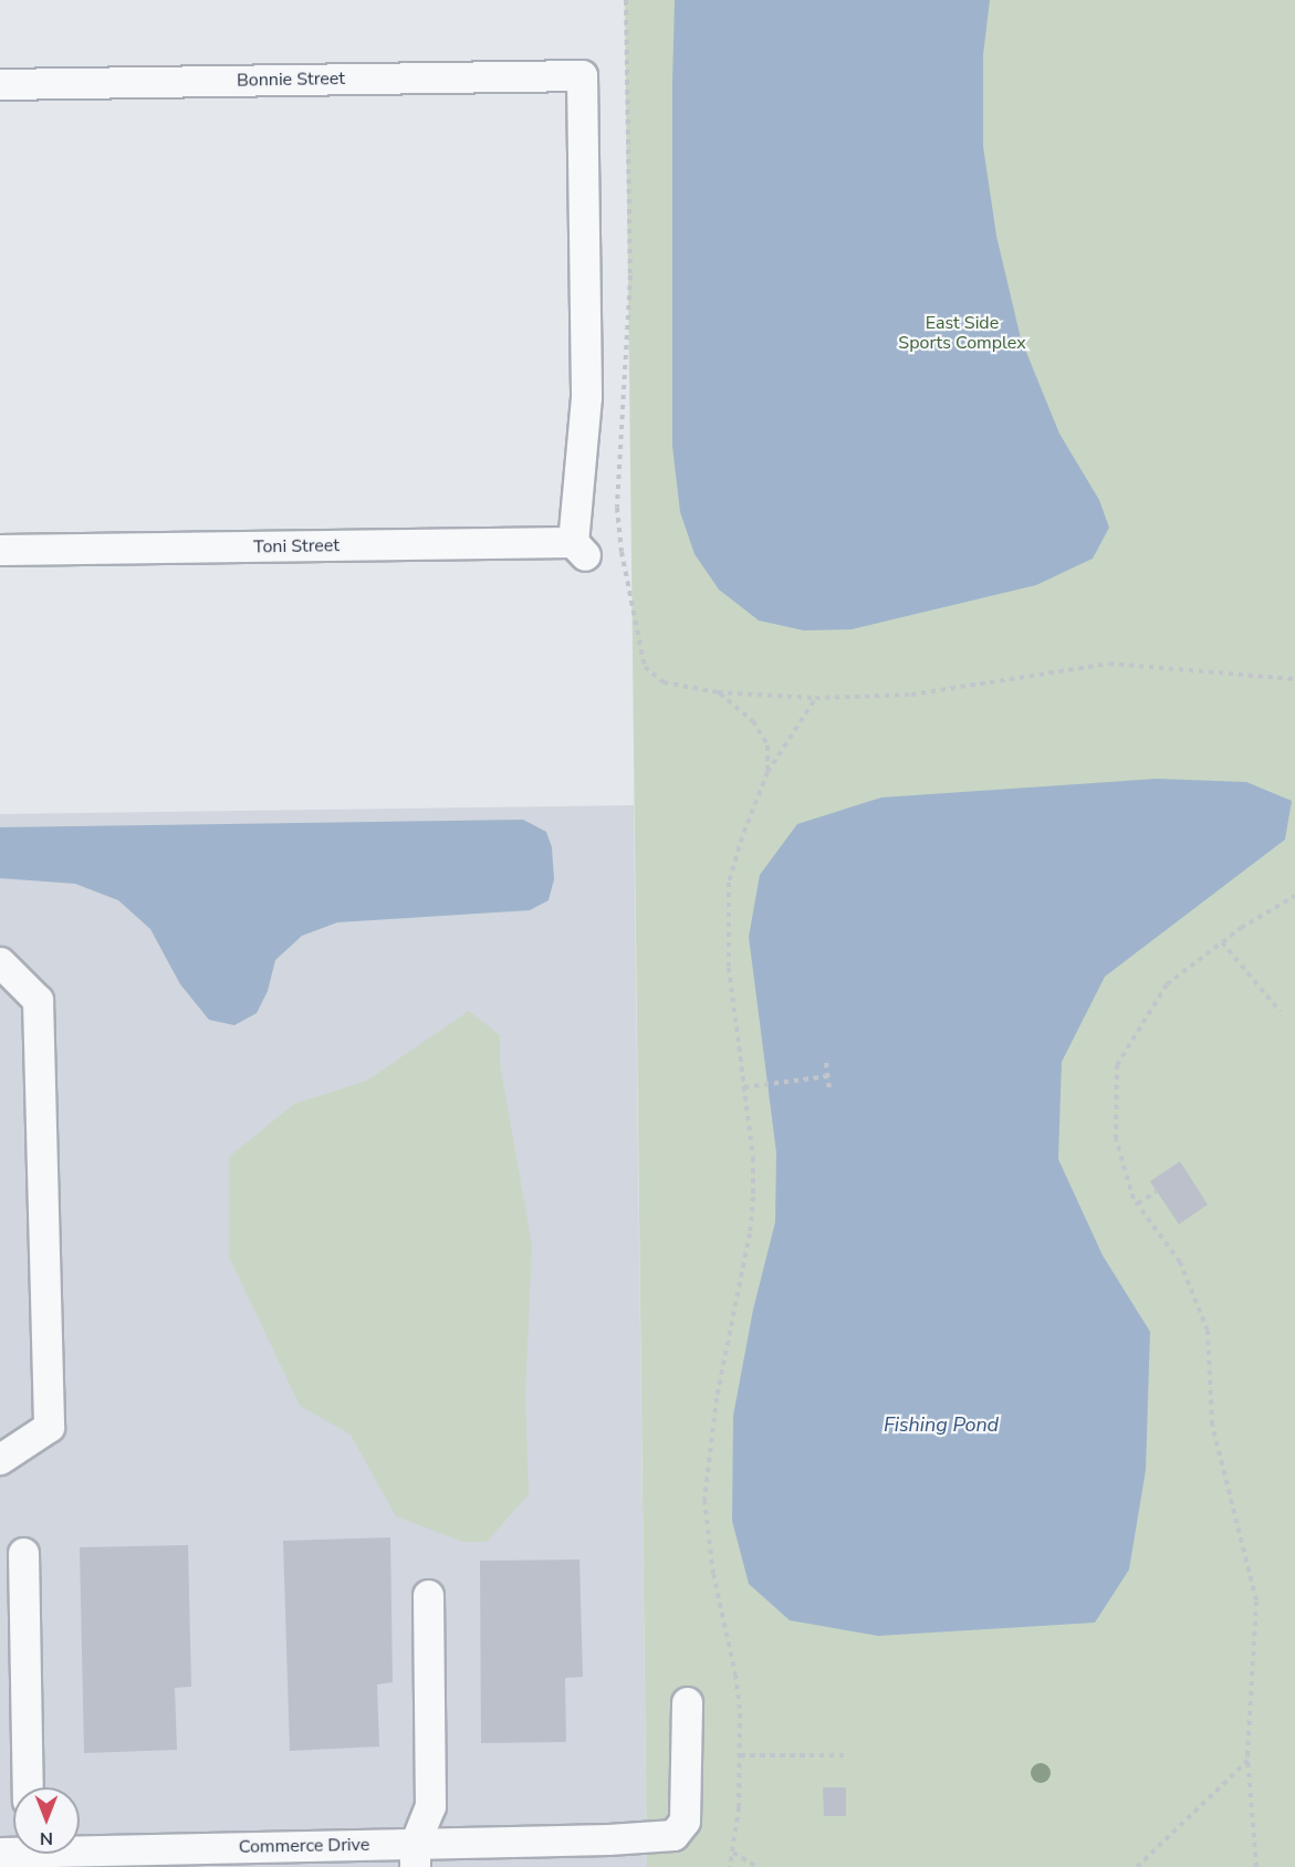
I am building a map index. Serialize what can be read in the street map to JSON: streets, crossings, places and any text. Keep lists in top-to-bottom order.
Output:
{
  "streets": {
    "street": ["Bonnie Street", "Toni Street", "Commerce Drive"]
  },
  "crossings": [
    ["Bonnie Street", "Toni Street"]
  ],
  "water": ["Fishing Pond"],
  "parks": ["East Side Sports Complex"],
  "north": "bottom"
}
